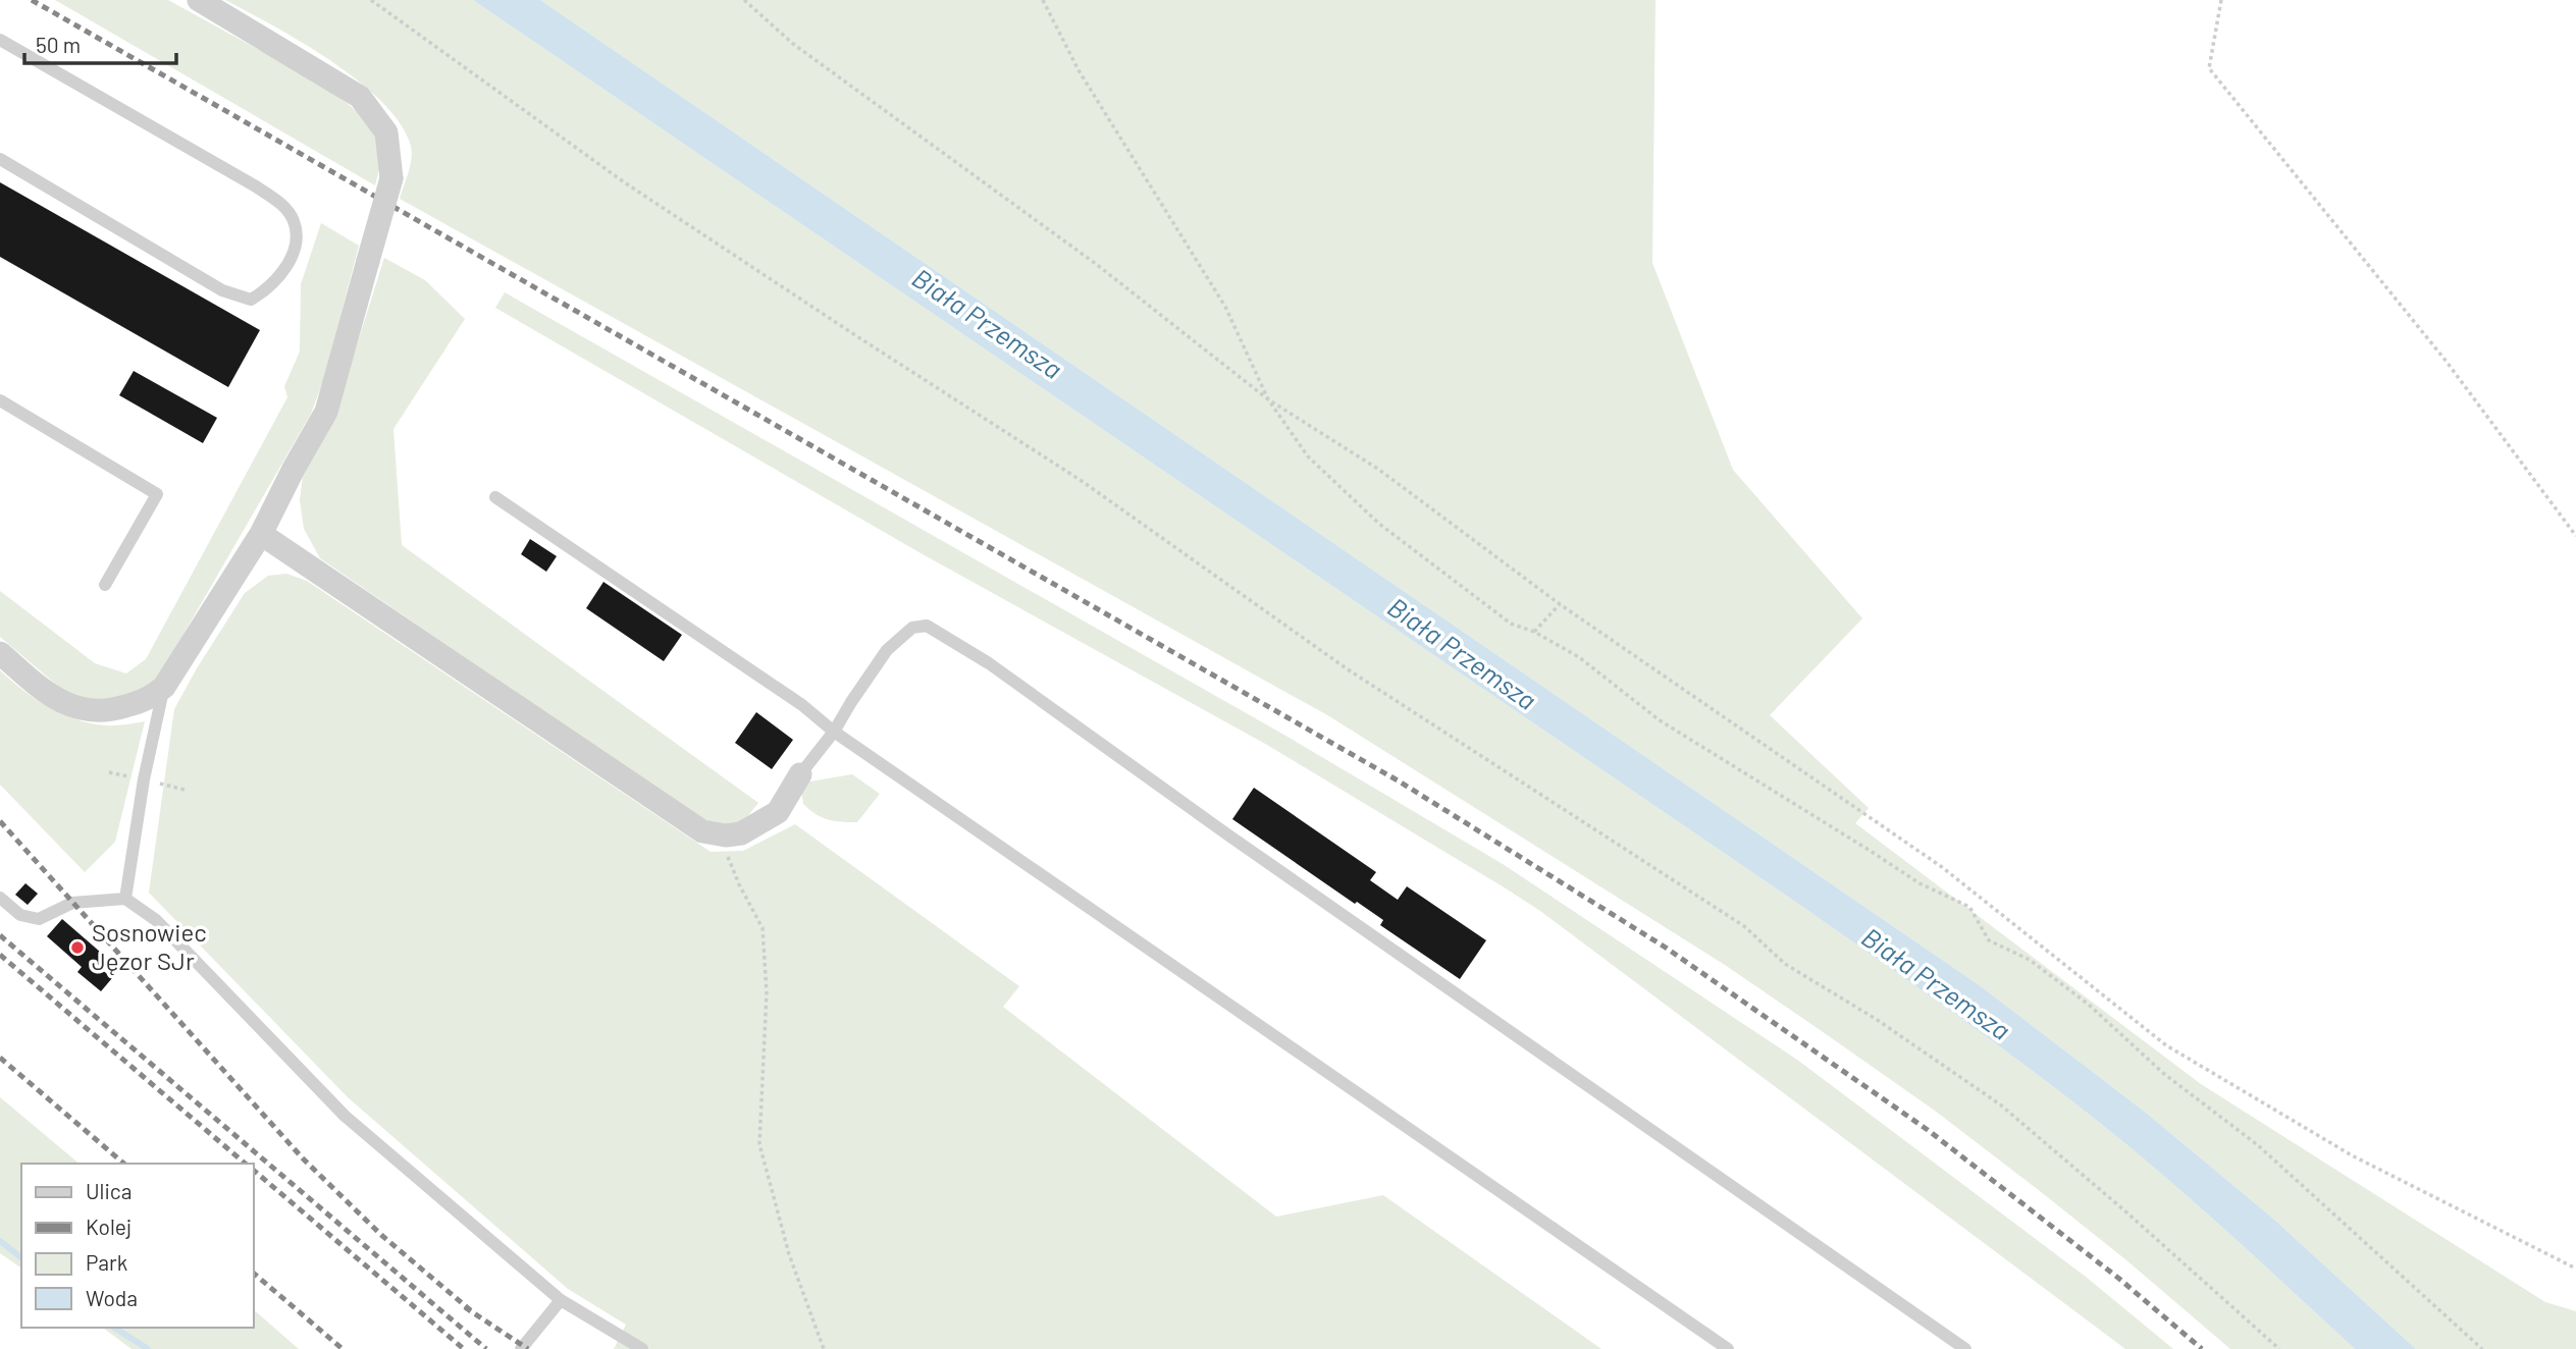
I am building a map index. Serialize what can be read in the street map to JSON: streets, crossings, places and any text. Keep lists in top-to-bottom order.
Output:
{
  "water": ["Biała Przemsza"],
  "places": ["Sosnowiec Jęzor SJr"],
  "legend": [
    "Ulica",
    "Kolej",
    "Park",
    "Woda"
  ],
  "scale_bar": "50 m"
}
